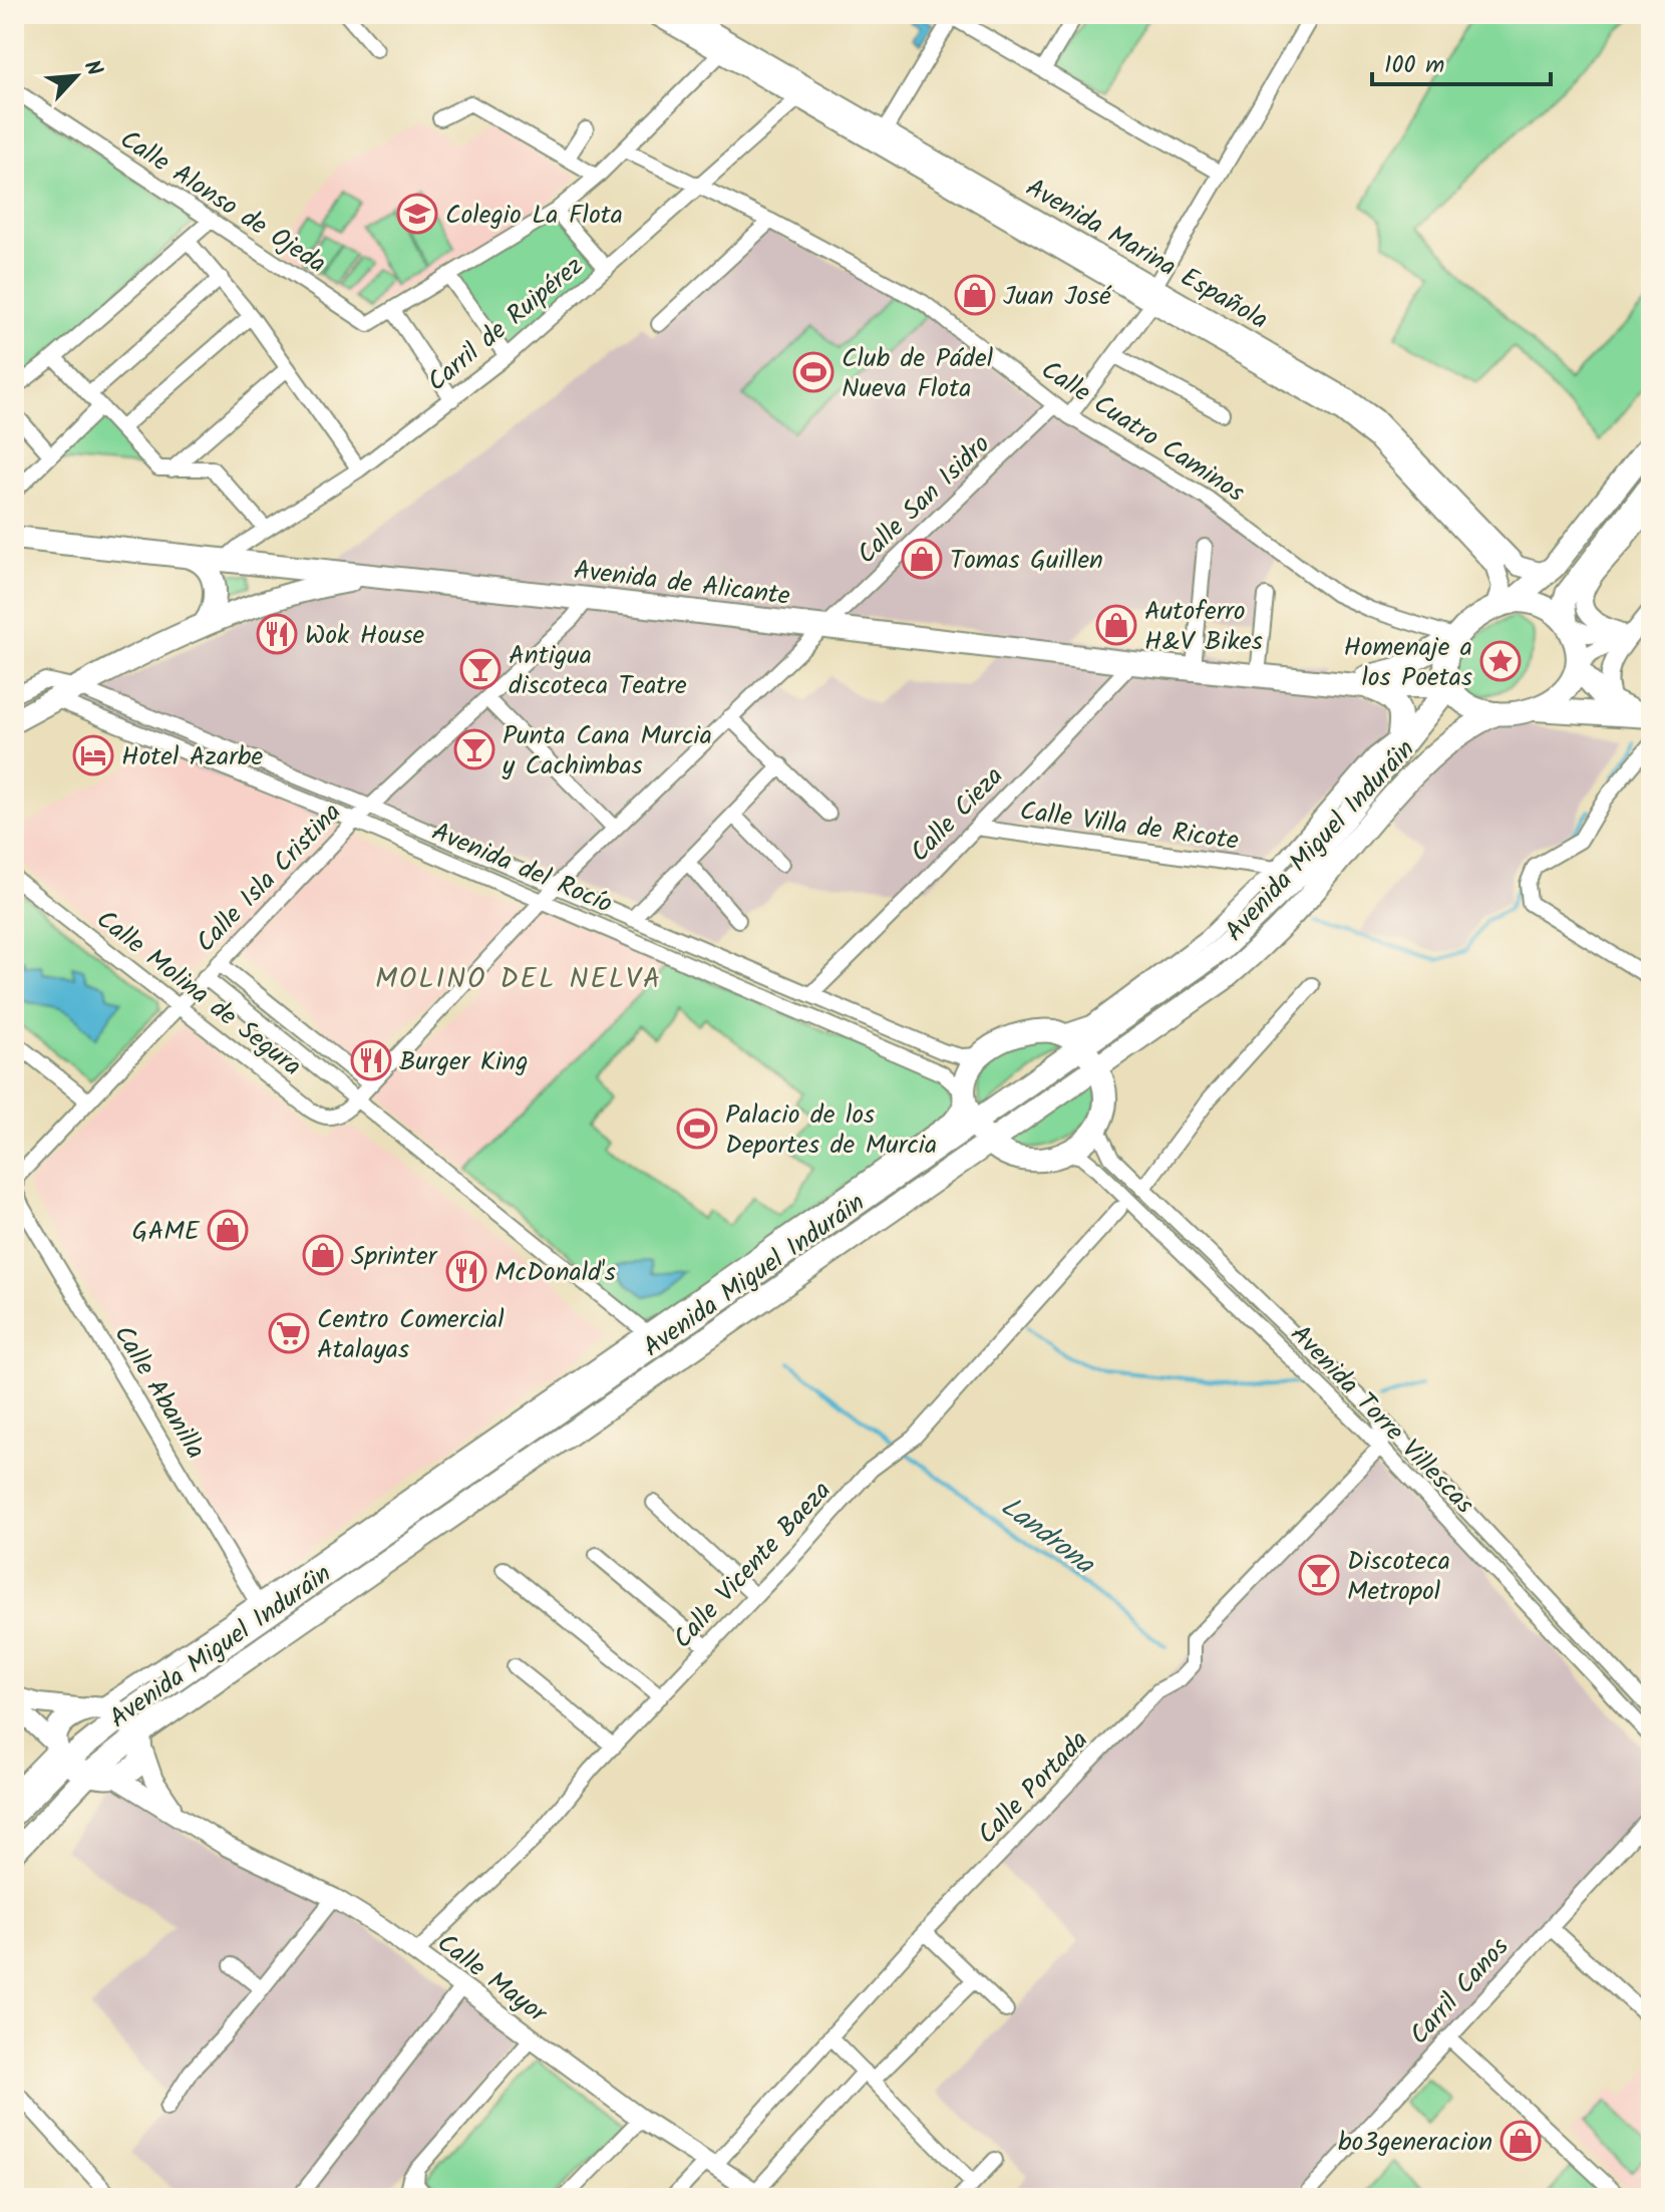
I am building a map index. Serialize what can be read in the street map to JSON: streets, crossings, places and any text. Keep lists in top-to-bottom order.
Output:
{
  "streets": {
    "main road": [
      "Avenida Marina Española",
      "Avenida de Alicante",
      "Avenida Miguel Induráin",
      "Calle Mayor"
    ],
    "street": [
      "Calle Alonso de Ojeda",
      "Carril de Ruipérez",
      "Calle Cuatro Caminos",
      "Calle San Isidro",
      "Calle Cieza",
      "Calle Villa de Ricote",
      "Avenida del Rocío",
      "Calle Isla Cristina",
      "Calle Molina de Segura",
      "Calle Abanilla",
      "Avenida Torre Villescas",
      "Calle Vicente Baeza",
      "Calle Portada",
      "Carril Canos"
    ]
  },
  "crossings": [
    ["Avenida Marina Española", "Carril de Ruipérez"],
    ["Avenida Marina Española", "Calle Cuatro Caminos"],
    ["Avenida Marina Española", "Avenida de Alicante"],
    ["Avenida Marina Española", "Avenida Miguel Induráin"],
    ["Carril de Ruipérez", "Calle Cuatro Caminos"],
    ["Carril de Ruipérez", "Avenida de Alicante"],
    ["Calle Cuatro Caminos", "Calle San Isidro"],
    ["Calle Cuatro Caminos", "Avenida de Alicante"],
    ["Calle Cuatro Caminos", "Avenida Miguel Induráin"],
    ["Calle San Isidro", "Avenida de Alicante"],
    ["Calle San Isidro", "Avenida del Rocío"],
    ["Calle San Isidro", "Calle Molina de Segura"],
    ["Avenida de Alicante", "Calle Cieza"],
    ["Avenida de Alicante", "Avenida Miguel Induráin"],
    ["Avenida de Alicante", "Calle Isla Cristina"],
    ["Calle Cieza", "Calle Villa de Ricote"],
    ["Calle Cieza", "Avenida del Rocío"],
    ["Avenida Miguel Induráin", "Calle Mayor"],
    ["Avenida del Rocío", "Calle Isla Cristina"],
    ["Calle Isla Cristina", "Calle Molina de Segura"],
    ["Calle Isla Cristina", "Calle Abanilla"],
    ["Avenida Torre Villescas", "Calle Portada"],
    ["Calle Vicente Baeza", "Calle Mayor"],
    ["Calle Portada", "Calle Mayor"]
  ],
  "districts": ["MOLINO DEL NELVA"],
  "water": ["Landrona"],
  "places": {
    "school or university": ["Colegio La Flota"],
    "shop": [
      "Juan José",
      "Tomas Guillen",
      "Autoferro H&V Bikes",
      "GAME",
      "Sprinter",
      "bo3generacion"
    ],
    "sports": ["Club de Pádel Nueva Flota", "Palacio de los Deportes de Murcia"],
    "restaurant": ["Wok House", "Burger King", "McDonald's"],
    "place": ["Homenaje a los Poetas"],
    "bar": ["Antigua discoteca Teatre", "Punta Cana Murcia y Cachimbas", "Discoteca Metropol"],
    "hotel": ["Hotel Azarbe"],
    "supermarket": ["Centro Comercial Atalayas"]
  },
  "scale_bar": "100 m",
  "north": "top right"
}
